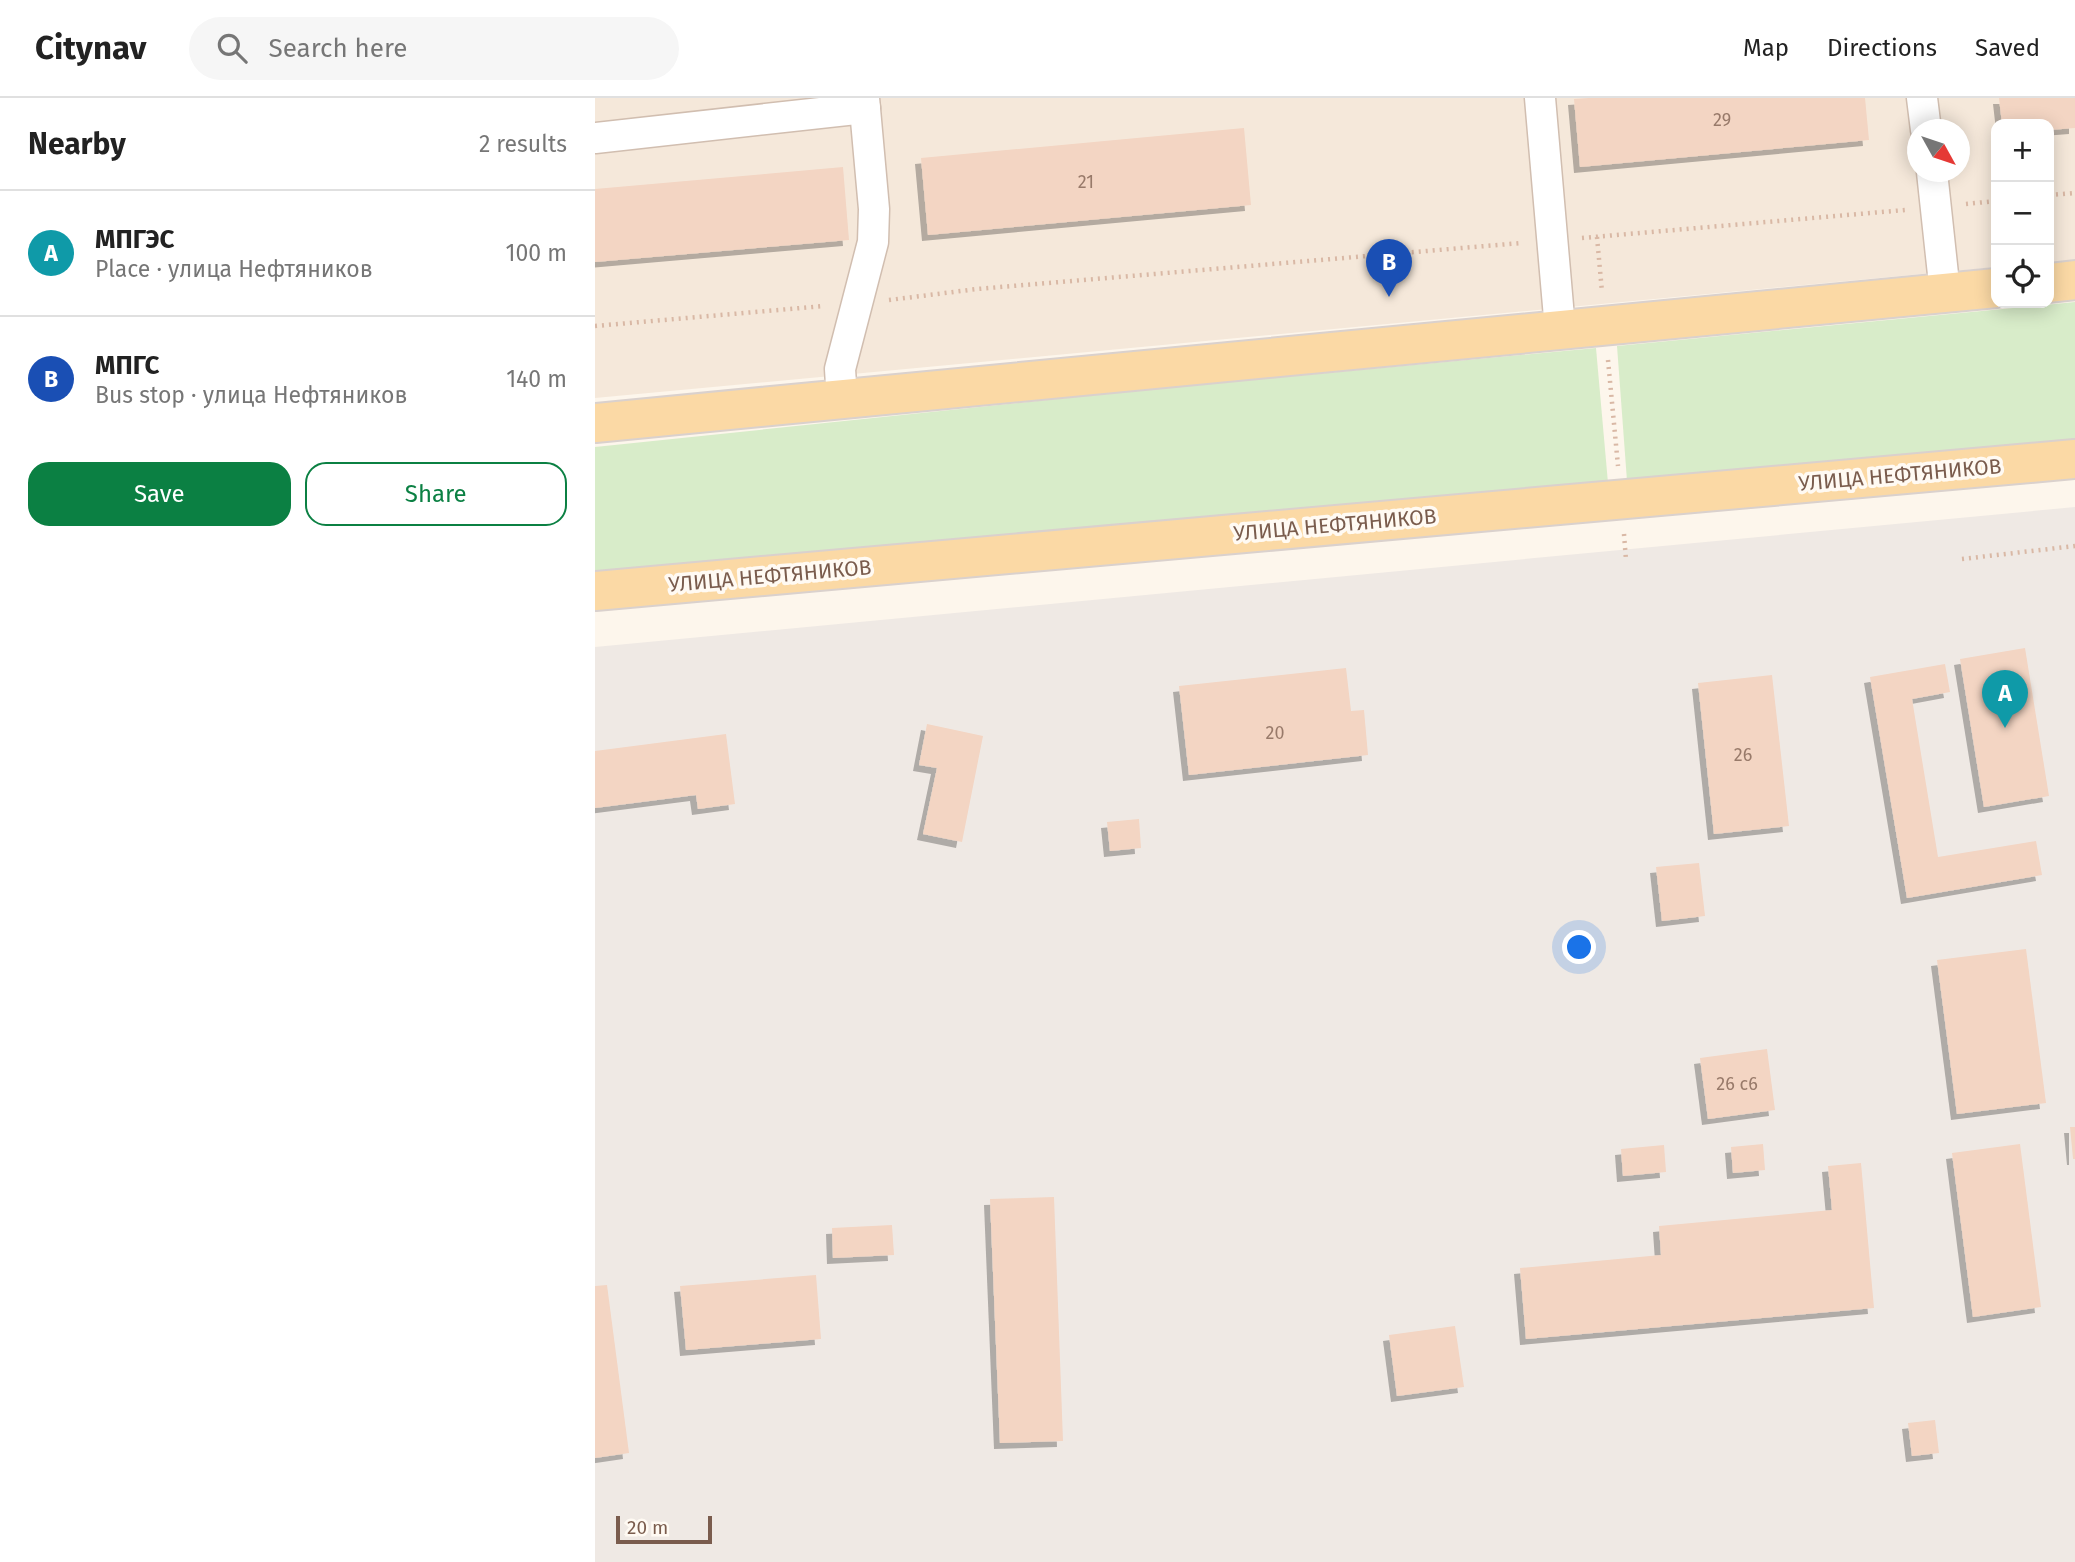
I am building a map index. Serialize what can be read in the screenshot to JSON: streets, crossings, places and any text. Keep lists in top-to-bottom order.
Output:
{
  "streets": {
    "main road": ["УЛИЦА НЕФТЯНИКОВ"]
  },
  "house_numbers": [
    "29",
    "21",
    "20",
    "26",
    "26 с6"
  ],
  "scale_bar": "20 m",
  "north": "bottom right",
  "page": {
    "header": "Citynav",
    "search": "Search here",
    "nav": ["Map", "Directions", "Saved"],
    "heading": ["Nearby", "2 results"],
    "map_buttons": ["+", "−"],
    "list": [
      {
        "mark": "A",
        "name": "МПГЭС",
        "note": "Place · улица Нефтяников",
        "value": "100 m"
      },
      {
        "mark": "B",
        "name": "МПГС",
        "note": "Bus stop · улица Нефтяников",
        "value": "140 m"
      }
    ],
    "pins": ["B", "A"],
    "buttons": ["Save", "Share"],
    "scale": "20 m"
  }
}
